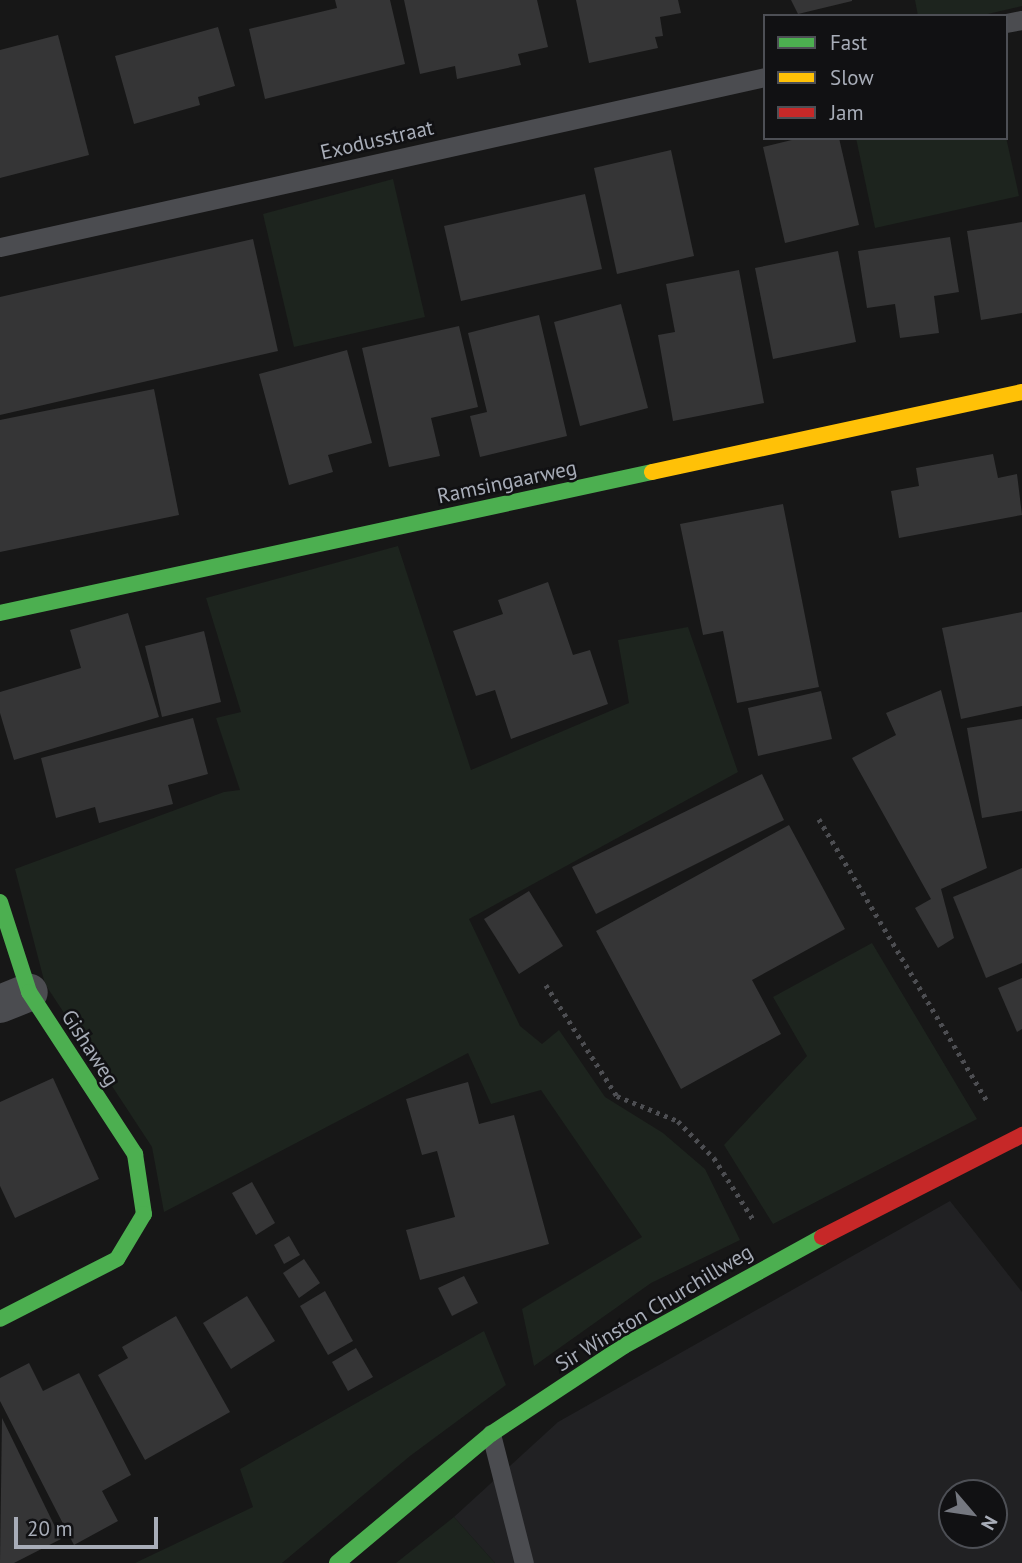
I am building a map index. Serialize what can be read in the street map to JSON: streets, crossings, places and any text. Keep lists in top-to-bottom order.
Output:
{
  "streets": {
    "street": ["Ramsingaarweg", "Gishaweg", "Sir Winston Churchillweg"],
    "lane": ["Exodusstraat"]
  },
  "legend": ["Fast", "Slow", "Jam"],
  "scale_bar": "20 m",
  "north": "bottom right"
}
